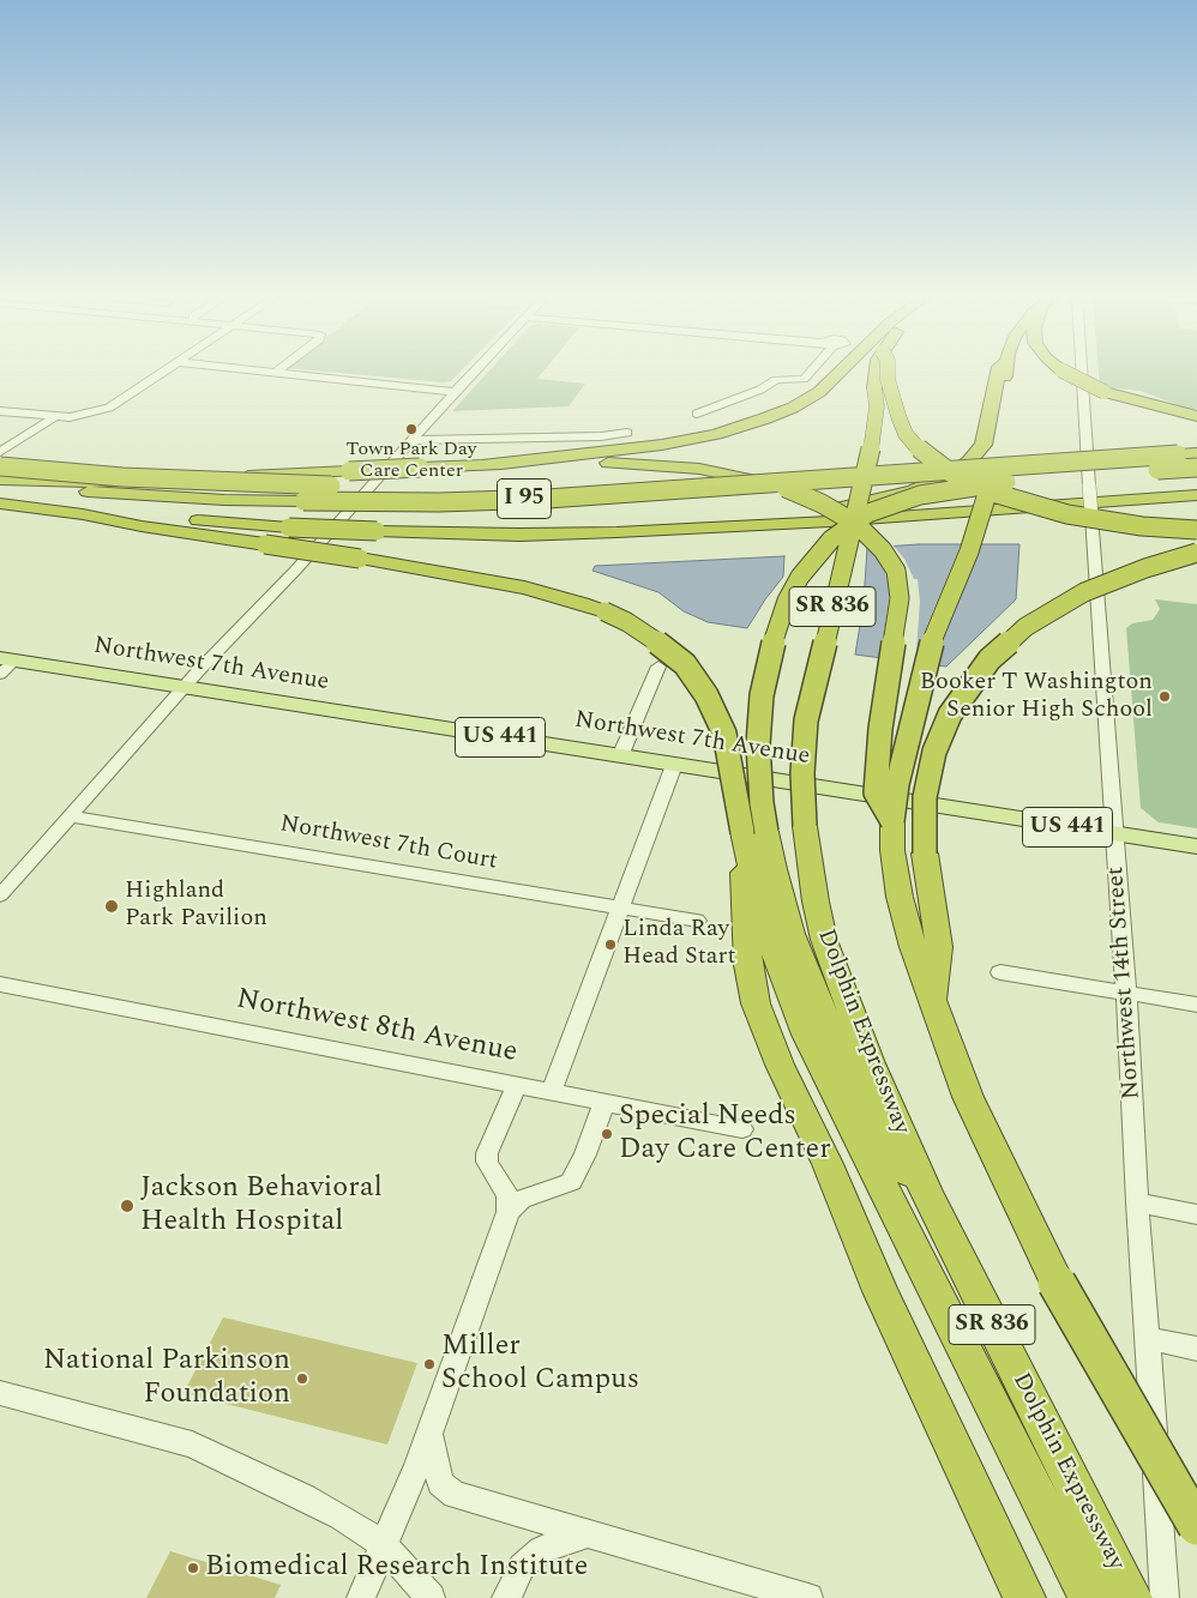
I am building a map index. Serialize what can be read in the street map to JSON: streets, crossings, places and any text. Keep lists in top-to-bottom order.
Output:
{
  "streets": {
    "highway": ["I 95", "SR 836", "Dolphin Expressway"],
    "main road": ["Northwest 7th Avenue", "US 441"],
    "street": ["Northwest 7th Court", "Northwest 14th Street", "Northwest 8th Avenue"]
  },
  "crossings": [
    ["Northwest 7th Avenue", "Northwest 14th Street"]
  ],
  "places": [
    "Town Park Day Care Center",
    "Booker T Washington Senior High School",
    "Highland Park Pavilion",
    "Linda Ray Head Start",
    "Special Needs Day Care Center",
    "Jackson Behavioral Health Hospital",
    "Miller School Campus",
    "National Parkinson Foundation",
    "Biomedical Research Institute"
  ]
}
